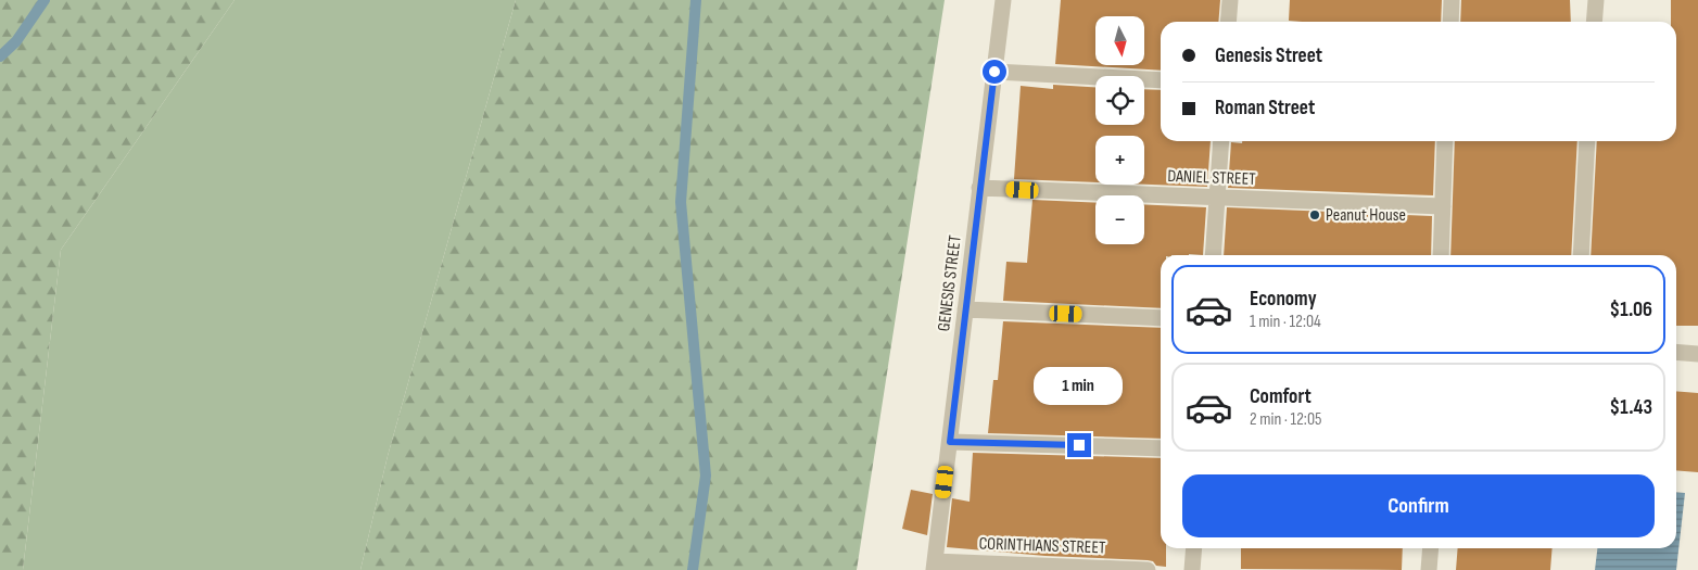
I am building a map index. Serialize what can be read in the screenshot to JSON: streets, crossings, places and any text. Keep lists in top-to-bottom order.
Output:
{
  "streets": {
    "street": ["DANIEL STREET", "GENESIS STREET", "CORINTHIANS STREET"]
  },
  "crossings": [
    ["DANIEL STREET", "GENESIS STREET"],
    ["GENESIS STREET", "CORINTHIANS STREET"]
  ],
  "places": ["Peanut House"],
  "north": "bottom",
  "page": {
    "map_buttons": ["+", "−"],
    "banner": ["Genesis Street", "Roman Street"],
    "list": [
      {
        "name": "Economy",
        "note": "1 min · 12:04",
        "value": "$1.06"
      },
      {
        "name": "Comfort",
        "note": "2 min · 12:05",
        "value": "$1.43"
      }
    ],
    "bubble": "1 min",
    "buttons": "Confirm"
  }
}
